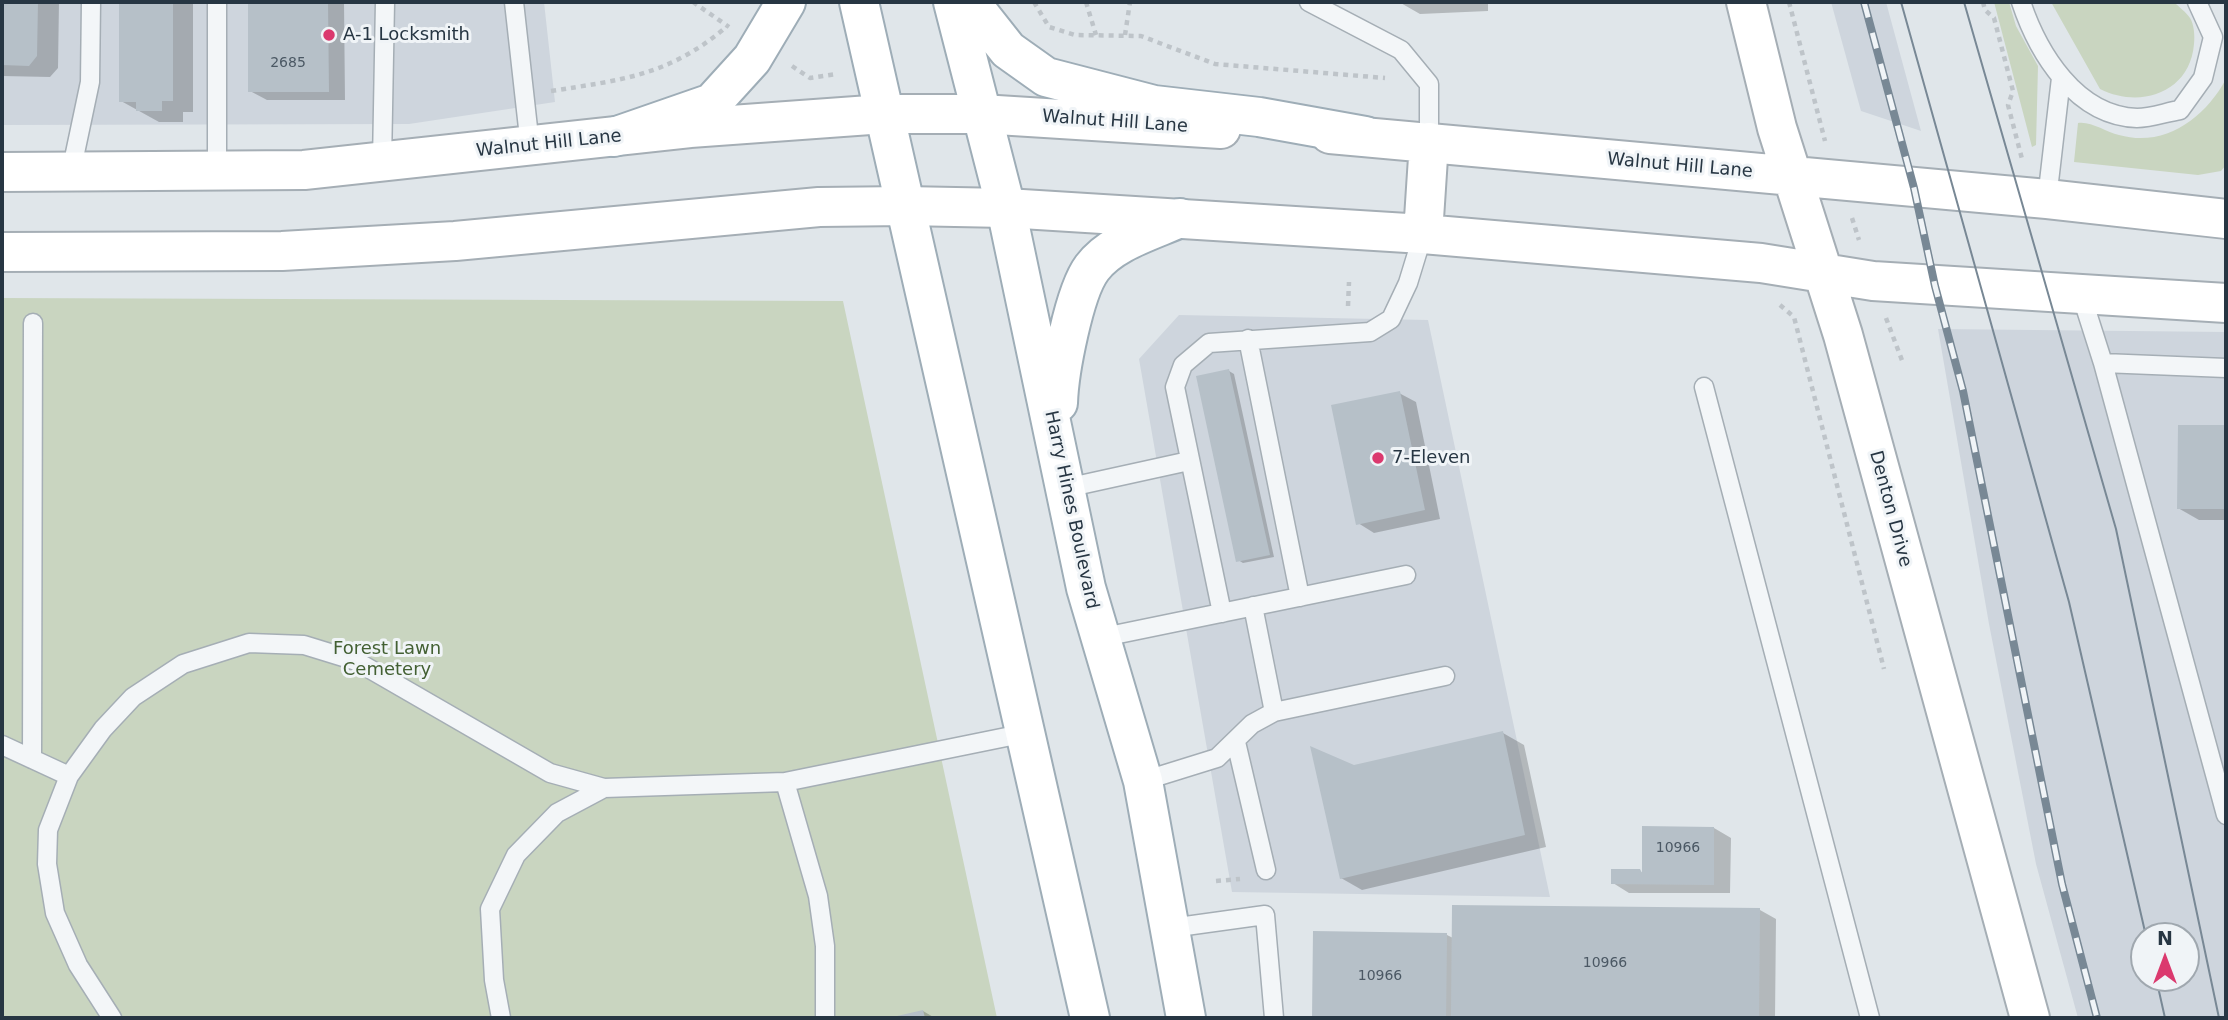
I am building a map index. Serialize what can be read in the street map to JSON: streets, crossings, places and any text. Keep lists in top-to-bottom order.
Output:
{
  "streets": {
    "main road": ["Walnut Hill Lane", "Denton Drive", "Harry Hines Boulevard"]
  },
  "crossings": [
    ["Walnut Hill Lane", "Denton Drive"],
    ["Walnut Hill Lane", "Harry Hines Boulevard"]
  ],
  "parks": ["Forest Lawn Cemetery"],
  "places": ["A-1 Locksmith", "7-Eleven"],
  "house_numbers": [
    "2685",
    "10966",
    "10966",
    "10966"
  ],
  "north": "top"
}
